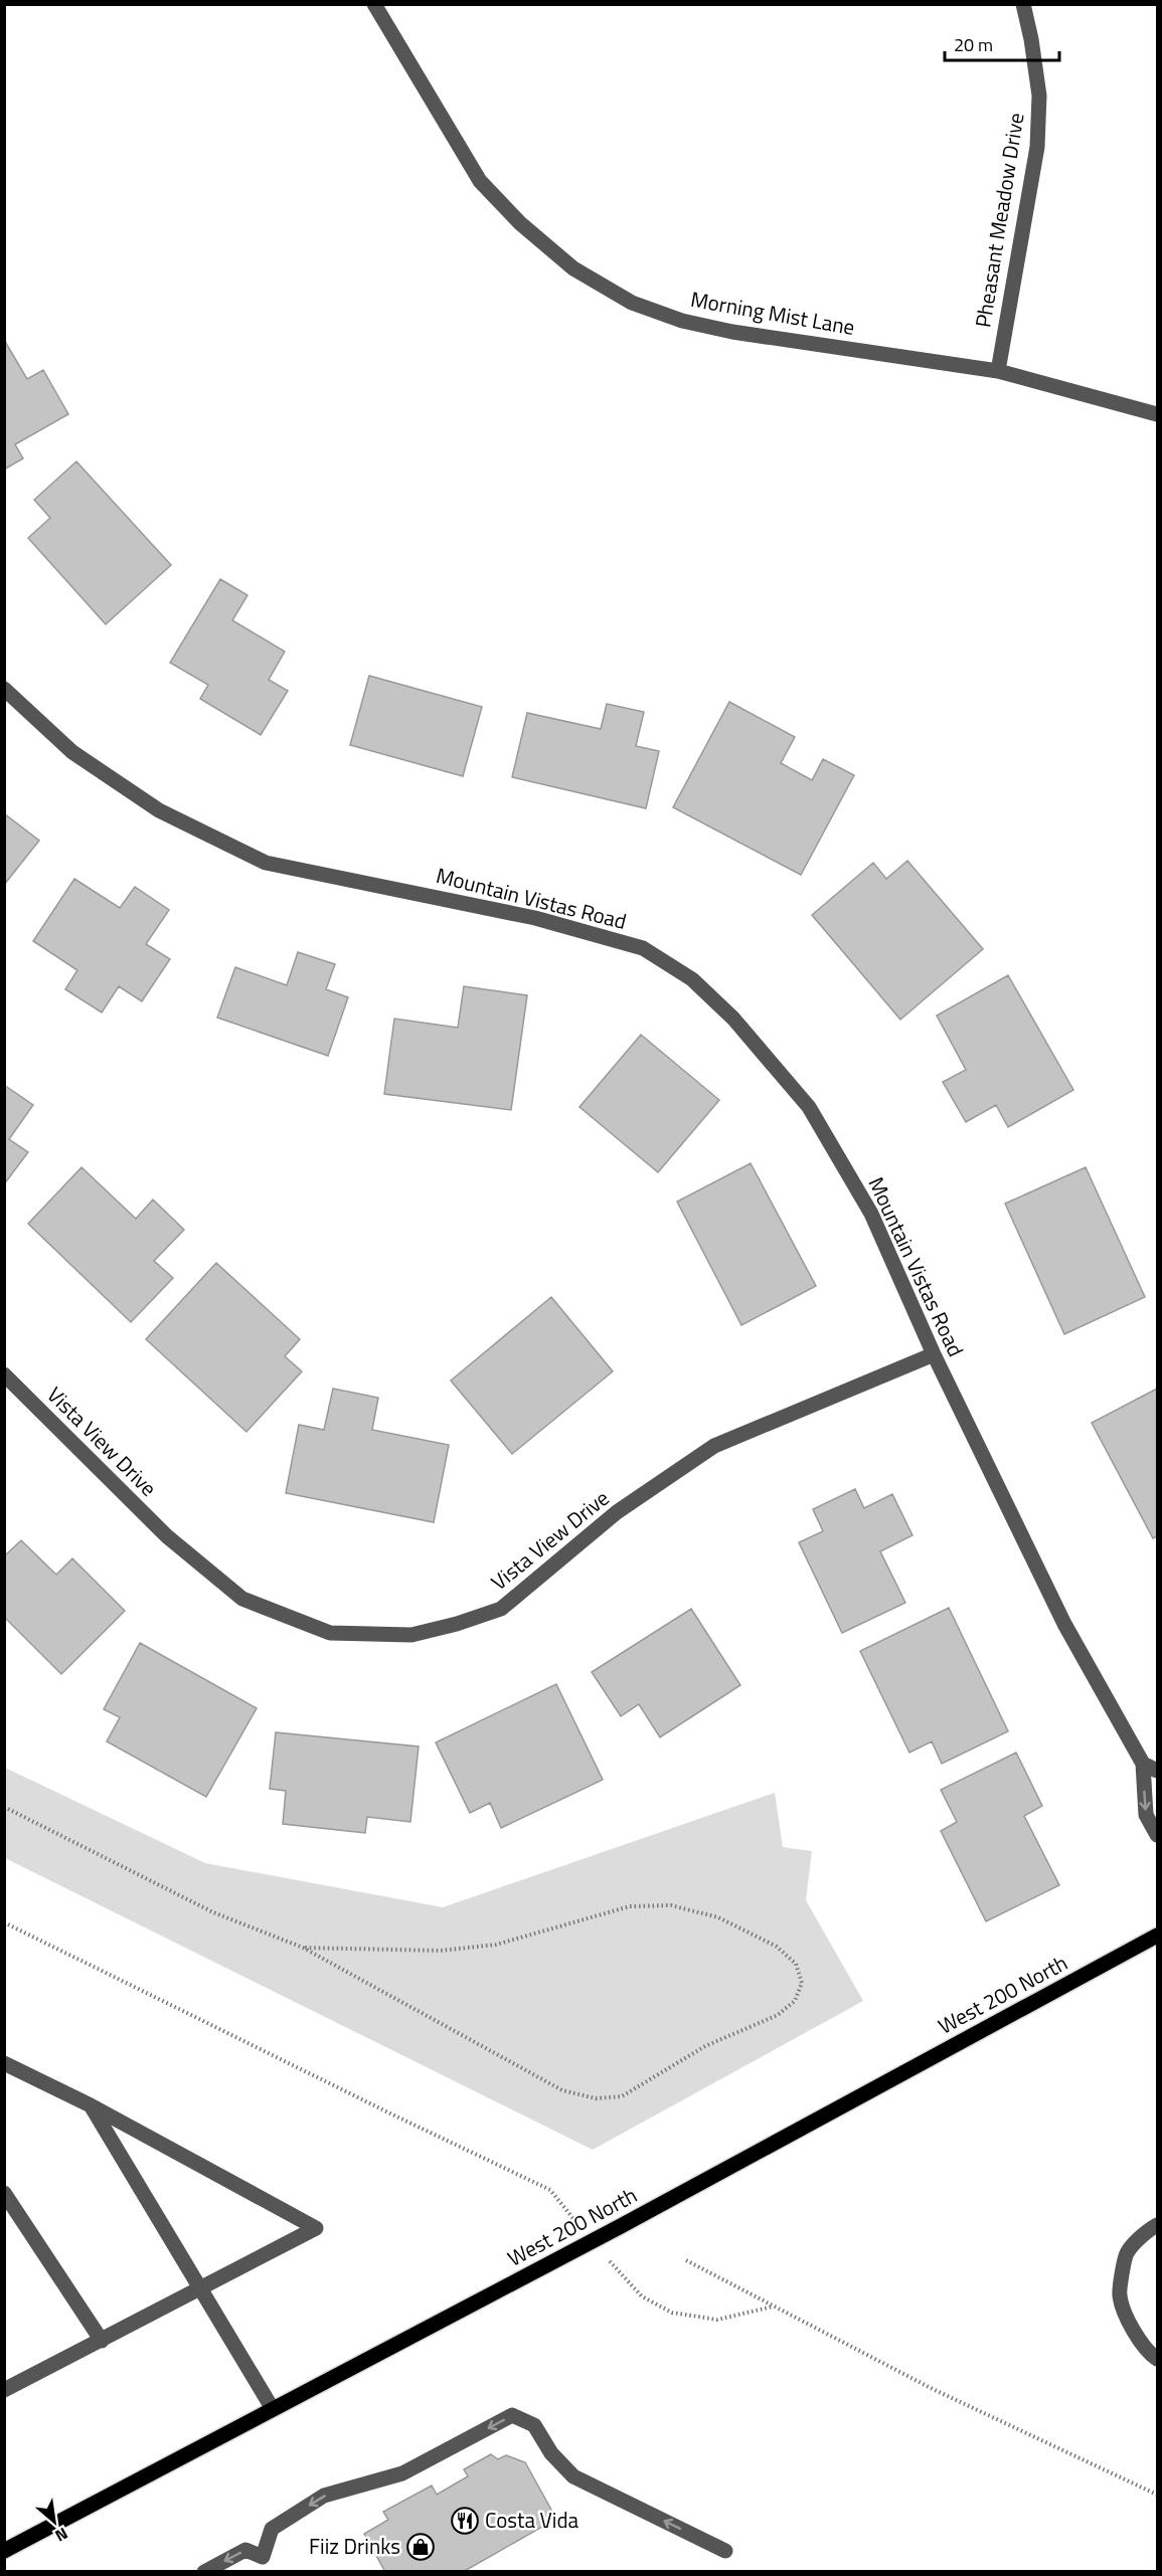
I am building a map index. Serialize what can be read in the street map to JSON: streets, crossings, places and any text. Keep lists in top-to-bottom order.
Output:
{
  "streets": {
    "main road": ["West 200 North"],
    "street": [
      "Pheasant Meadow Drive",
      "Morning Mist Lane",
      "Mountain Vistas Road",
      "Vista View Drive"
    ]
  },
  "crossings": [
    ["Pheasant Meadow Drive", "Morning Mist Lane"],
    ["Mountain Vistas Road", "Vista View Drive"]
  ],
  "places": {
    "restaurant": ["Costa Vida"],
    "shop": ["Fiiz Drinks"]
  },
  "scale_bar": "20 m",
  "north": "bottom right"
}
